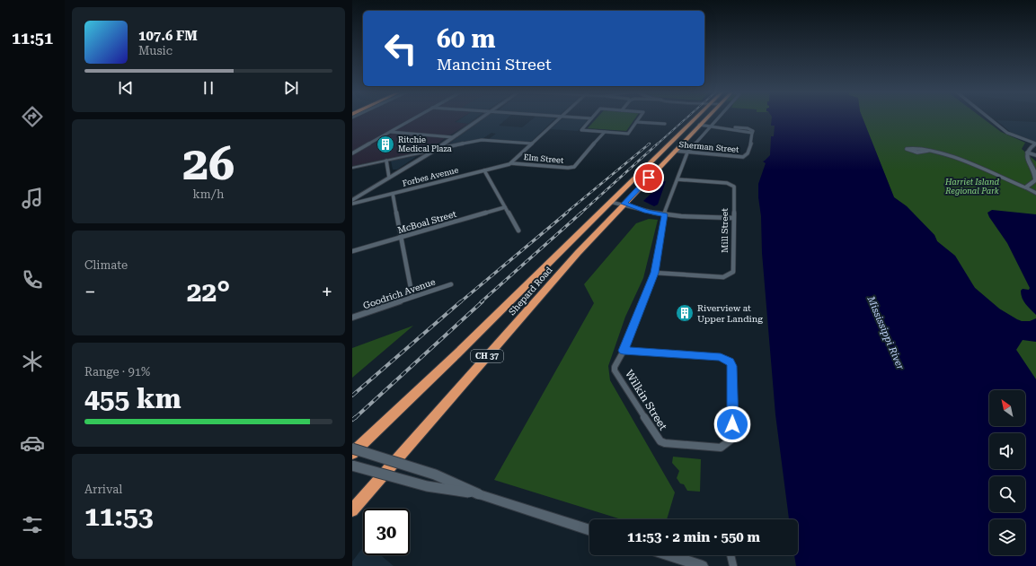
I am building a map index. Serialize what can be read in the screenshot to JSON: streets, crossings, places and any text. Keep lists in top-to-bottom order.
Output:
{
  "streets": {
    "highway": ["Shepard Road", "CH 37"],
    "street": [
      "Sherman Street",
      "Elm Street",
      "Forbes Avenue",
      "McBoal Street",
      "Mill Street",
      "Goodrich Avenue",
      "Wilkin Street"
    ]
  },
  "crossings": [
    ["Sherman Street", "Shepard Road"],
    ["Elm Street", "Forbes Avenue"]
  ],
  "water": ["Mississippi River"],
  "parks": ["Harriet Island Regional Park"],
  "places": {
    "building": ["Ritchie Medical Plaza", "Riverview at Upper Landing"]
  },
  "north": "top left",
  "page": {
    "tabs": "11:51",
    "turn": ["60 m", "Mancini Street"],
    "song": ["107.6 FM", "Music"],
    "tile": [
      ["26", "km/h"],
      "Climate",
      ["Range · 91%", "455 km"],
      ["Arrival", "11:53"]
    ],
    "heat": ["−", "22°", "+"],
    "limit": "30",
    "trip": "11:53 · 2 min · 550 m"
  }
}
